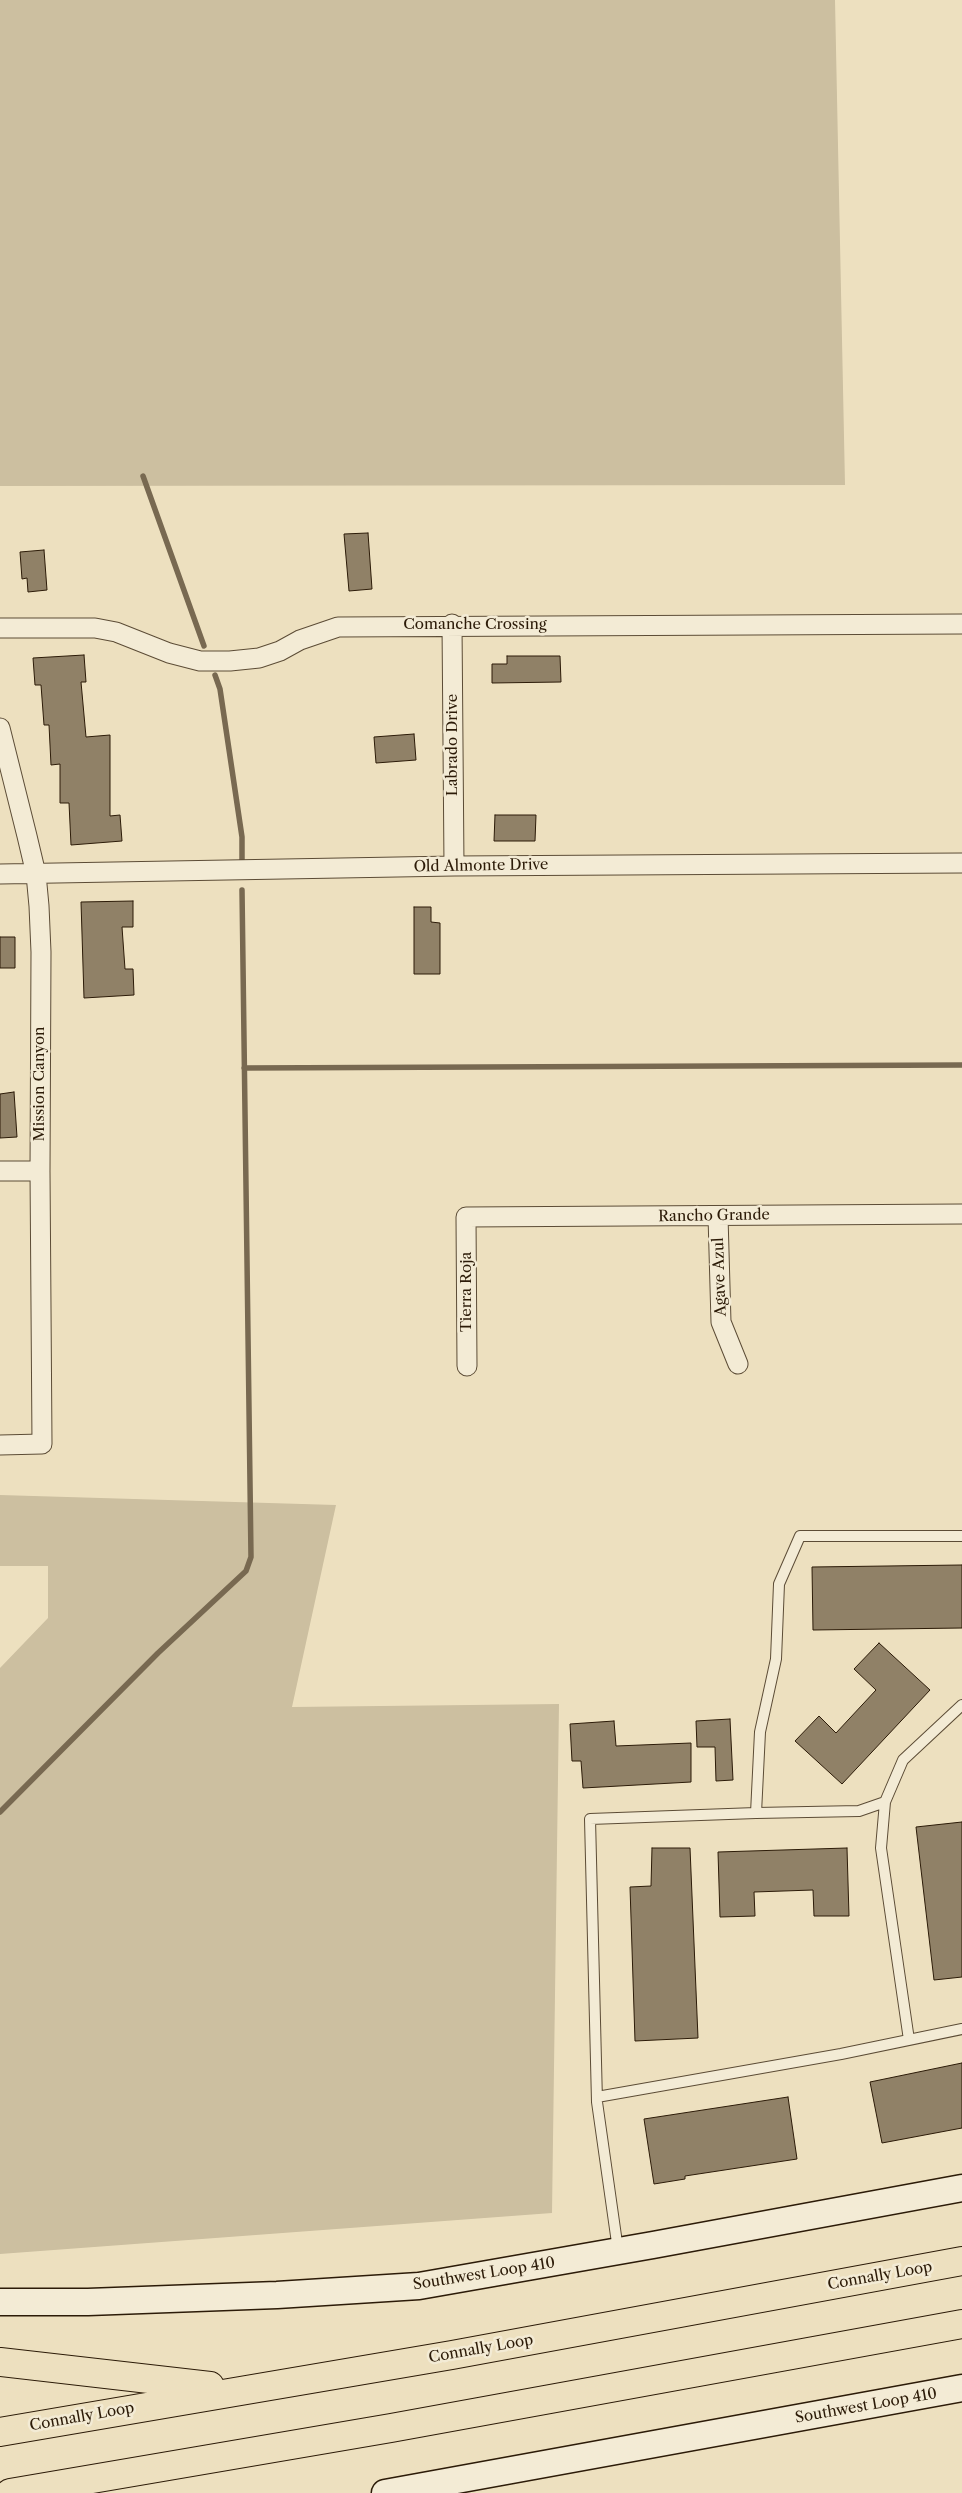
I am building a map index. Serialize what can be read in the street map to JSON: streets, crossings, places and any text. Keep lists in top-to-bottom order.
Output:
{
  "streets": {
    "highway": ["Connally Loop"],
    "main road": ["Southwest Loop 410"],
    "street": [
      "Comanche Crossing",
      "Labrado Drive",
      "Old Almonte Drive",
      "Mission Canyon",
      "Rancho Grande",
      "Agave Azul",
      "Tierra Roja"
    ]
  },
  "crossings": [
    ["Comanche Crossing", "Labrado Drive"],
    ["Labrado Drive", "Old Almonte Drive"],
    ["Old Almonte Drive", "Mission Canyon"],
    ["Rancho Grande", "Agave Azul"],
    ["Rancho Grande", "Tierra Roja"]
  ]
}
